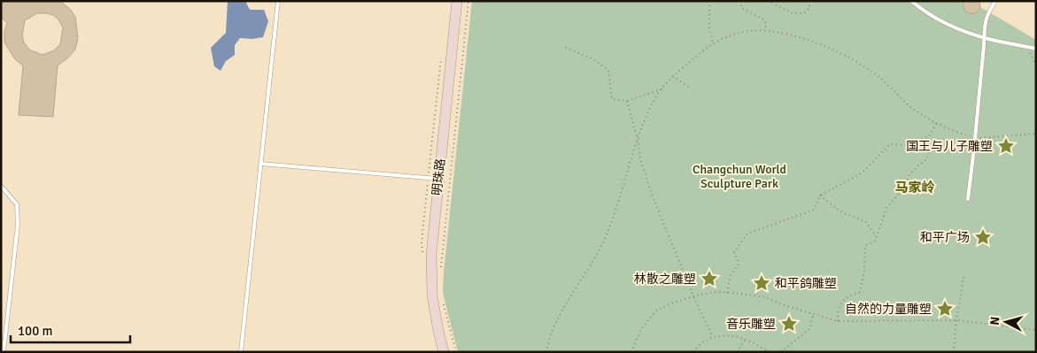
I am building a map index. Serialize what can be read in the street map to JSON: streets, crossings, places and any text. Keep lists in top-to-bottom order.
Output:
{
  "streets": {
    "street": ["明珠路"]
  },
  "districts": ["马家岭"],
  "parks": ["Changchun World Sculpture Park"],
  "places": {
    "place": [
      "国王与儿子雕塑",
      "和平广场",
      "林散之雕塑",
      "和平鸽雕塑",
      "自然的力量雕塑",
      "音乐雕塑"
    ]
  },
  "scale_bar": "100 m",
  "north": "left"
}
